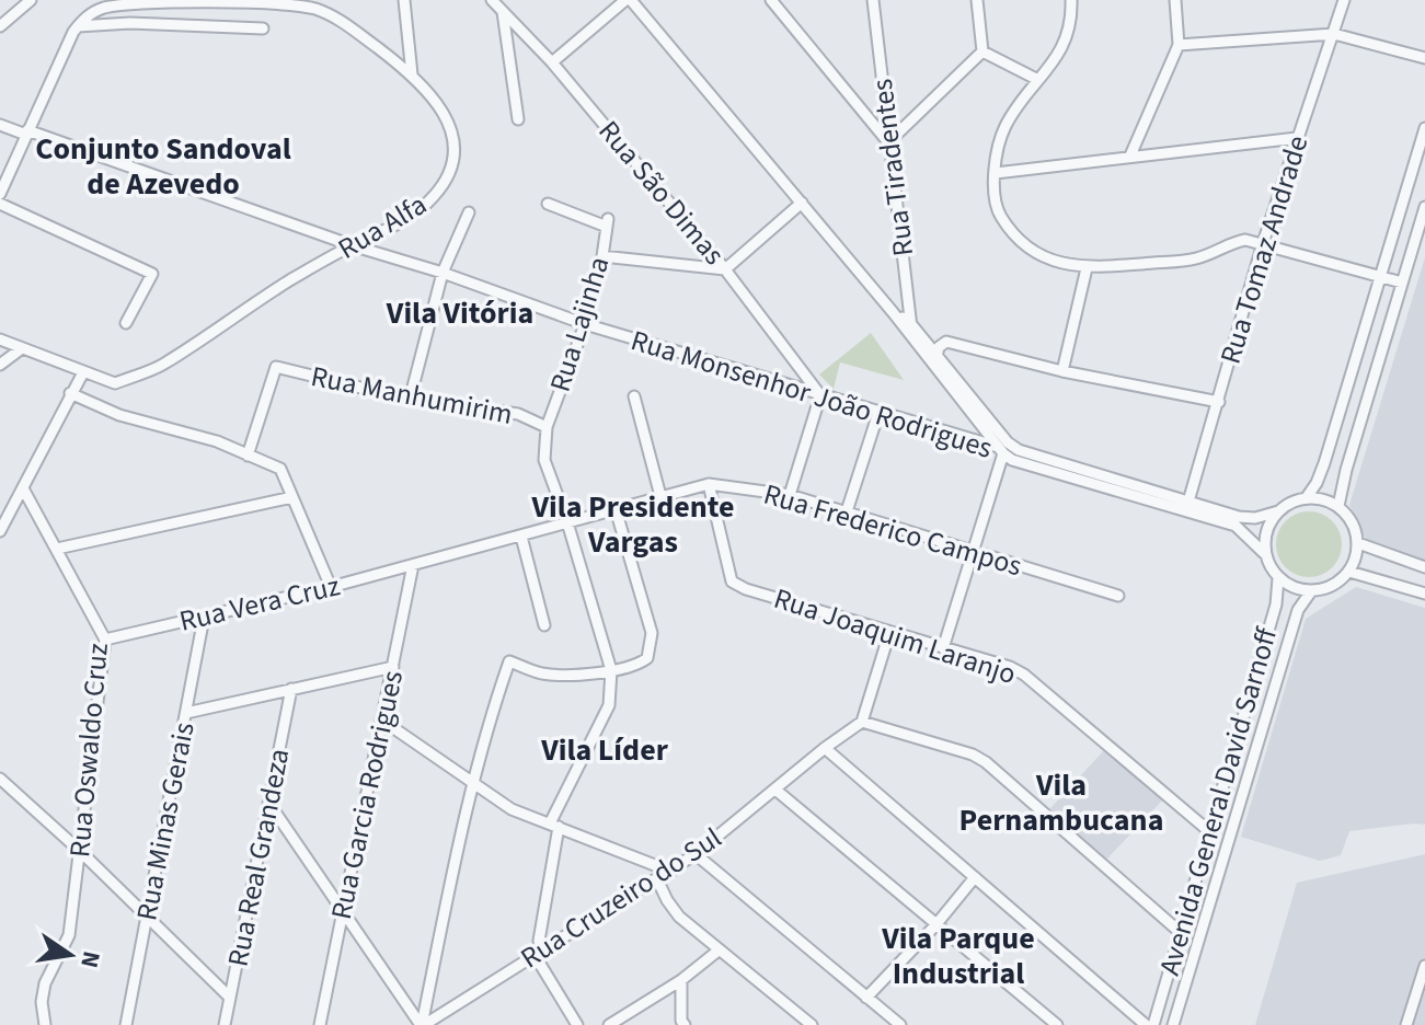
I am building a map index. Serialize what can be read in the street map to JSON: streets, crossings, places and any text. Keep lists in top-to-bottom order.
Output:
{
  "streets": {
    "street": [
      "Rua Tiradentes",
      "Rua São Dimas",
      "Rua Alfa",
      "Rua Tomaz Andrade",
      "Rua Lajinha",
      "Rua Monsenhor João Rodrigues",
      "Rua Manhumirim",
      "Rua Frederico Campos",
      "Rua Vera Cruz",
      "Rua Joaquim Laranjo",
      "Rua Oswaldo Cruz",
      "Rua Garcia Rodrigues",
      "Avenida General David Sarnoff",
      "Rua Minas Gerais",
      "Rua Real Grandeza",
      "Rua Cruzeiro do Sul"
    ]
  },
  "crossings": [
    ["Rua São Dimas", "Rua Monsenhor João Rodrigues"],
    ["Rua Alfa", "Rua Monsenhor João Rodrigues"],
    ["Rua Tomaz Andrade", "Rua Monsenhor João Rodrigues"],
    ["Rua Lajinha", "Rua Monsenhor João Rodrigues"],
    ["Rua Lajinha", "Rua Manhumirim"],
    ["Rua Monsenhor João Rodrigues", "Avenida General David Sarnoff"],
    ["Rua Frederico Campos", "Rua Vera Cruz"],
    ["Rua Frederico Campos", "Rua Joaquim Laranjo"],
    ["Rua Frederico Campos", "Rua Garcia Rodrigues"],
    ["Rua Vera Cruz", "Rua Oswaldo Cruz"],
    ["Rua Vera Cruz", "Rua Garcia Rodrigues"],
    ["Rua Vera Cruz", "Rua Minas Gerais"],
    ["Rua Joaquim Laranjo", "Avenida General David Sarnoff"]
  ],
  "districts": [
    "Conjunto Sandoval de Azevedo",
    "Vila Vitória",
    "Vila Presidente Vargas",
    "Vila Líder",
    "Vila Pernambucana",
    "Vila Parque Industrial"
  ],
  "north": "right"
}
